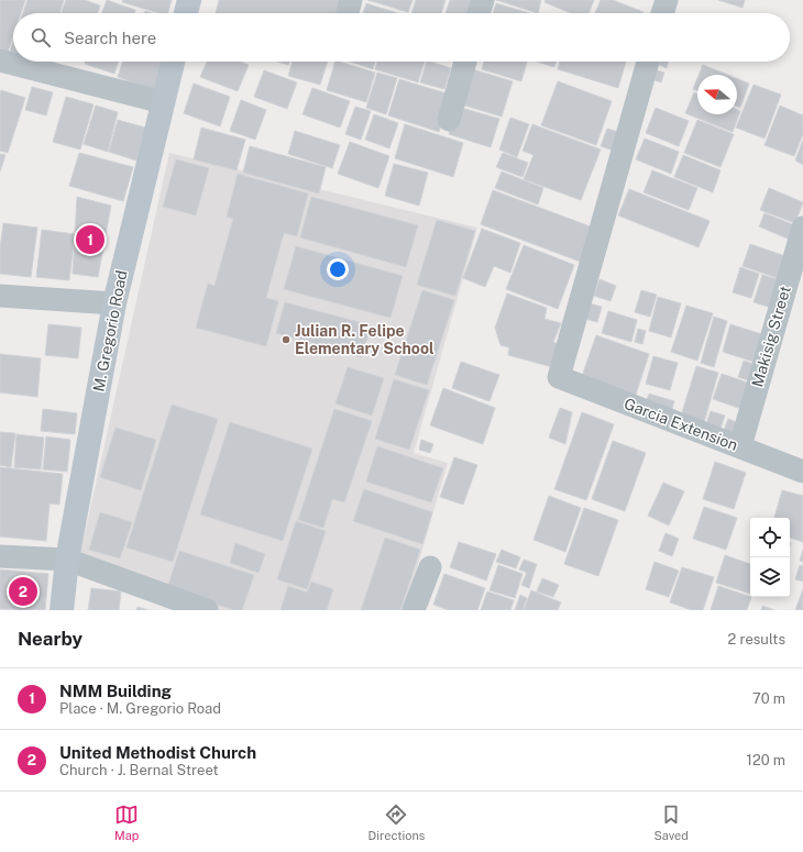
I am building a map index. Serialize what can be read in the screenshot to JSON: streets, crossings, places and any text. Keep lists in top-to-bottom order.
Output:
{
  "streets": {
    "main road": ["M. Gregorio Road"],
    "street": ["Makisig Street", "Garcia Extension"]
  },
  "crossings": [
    ["Makisig Street", "Garcia Extension"]
  ],
  "places": ["Julian R. Felipe Elementary School"],
  "north": "left",
  "page": {
    "search": "Search here",
    "pins": ["1", "2"],
    "heading": ["Nearby", "2 results"],
    "list": [
      {
        "mark": "1",
        "name": "NMM Building",
        "note": "Place · M. Gregorio Road",
        "value": "70 m"
      },
      {
        "mark": "2",
        "name": "United Methodist Church",
        "note": "Church · J. Bernal Street",
        "value": "120 m"
      }
    ],
    "nav": ["Map", "Directions", "Saved"]
  }
}
